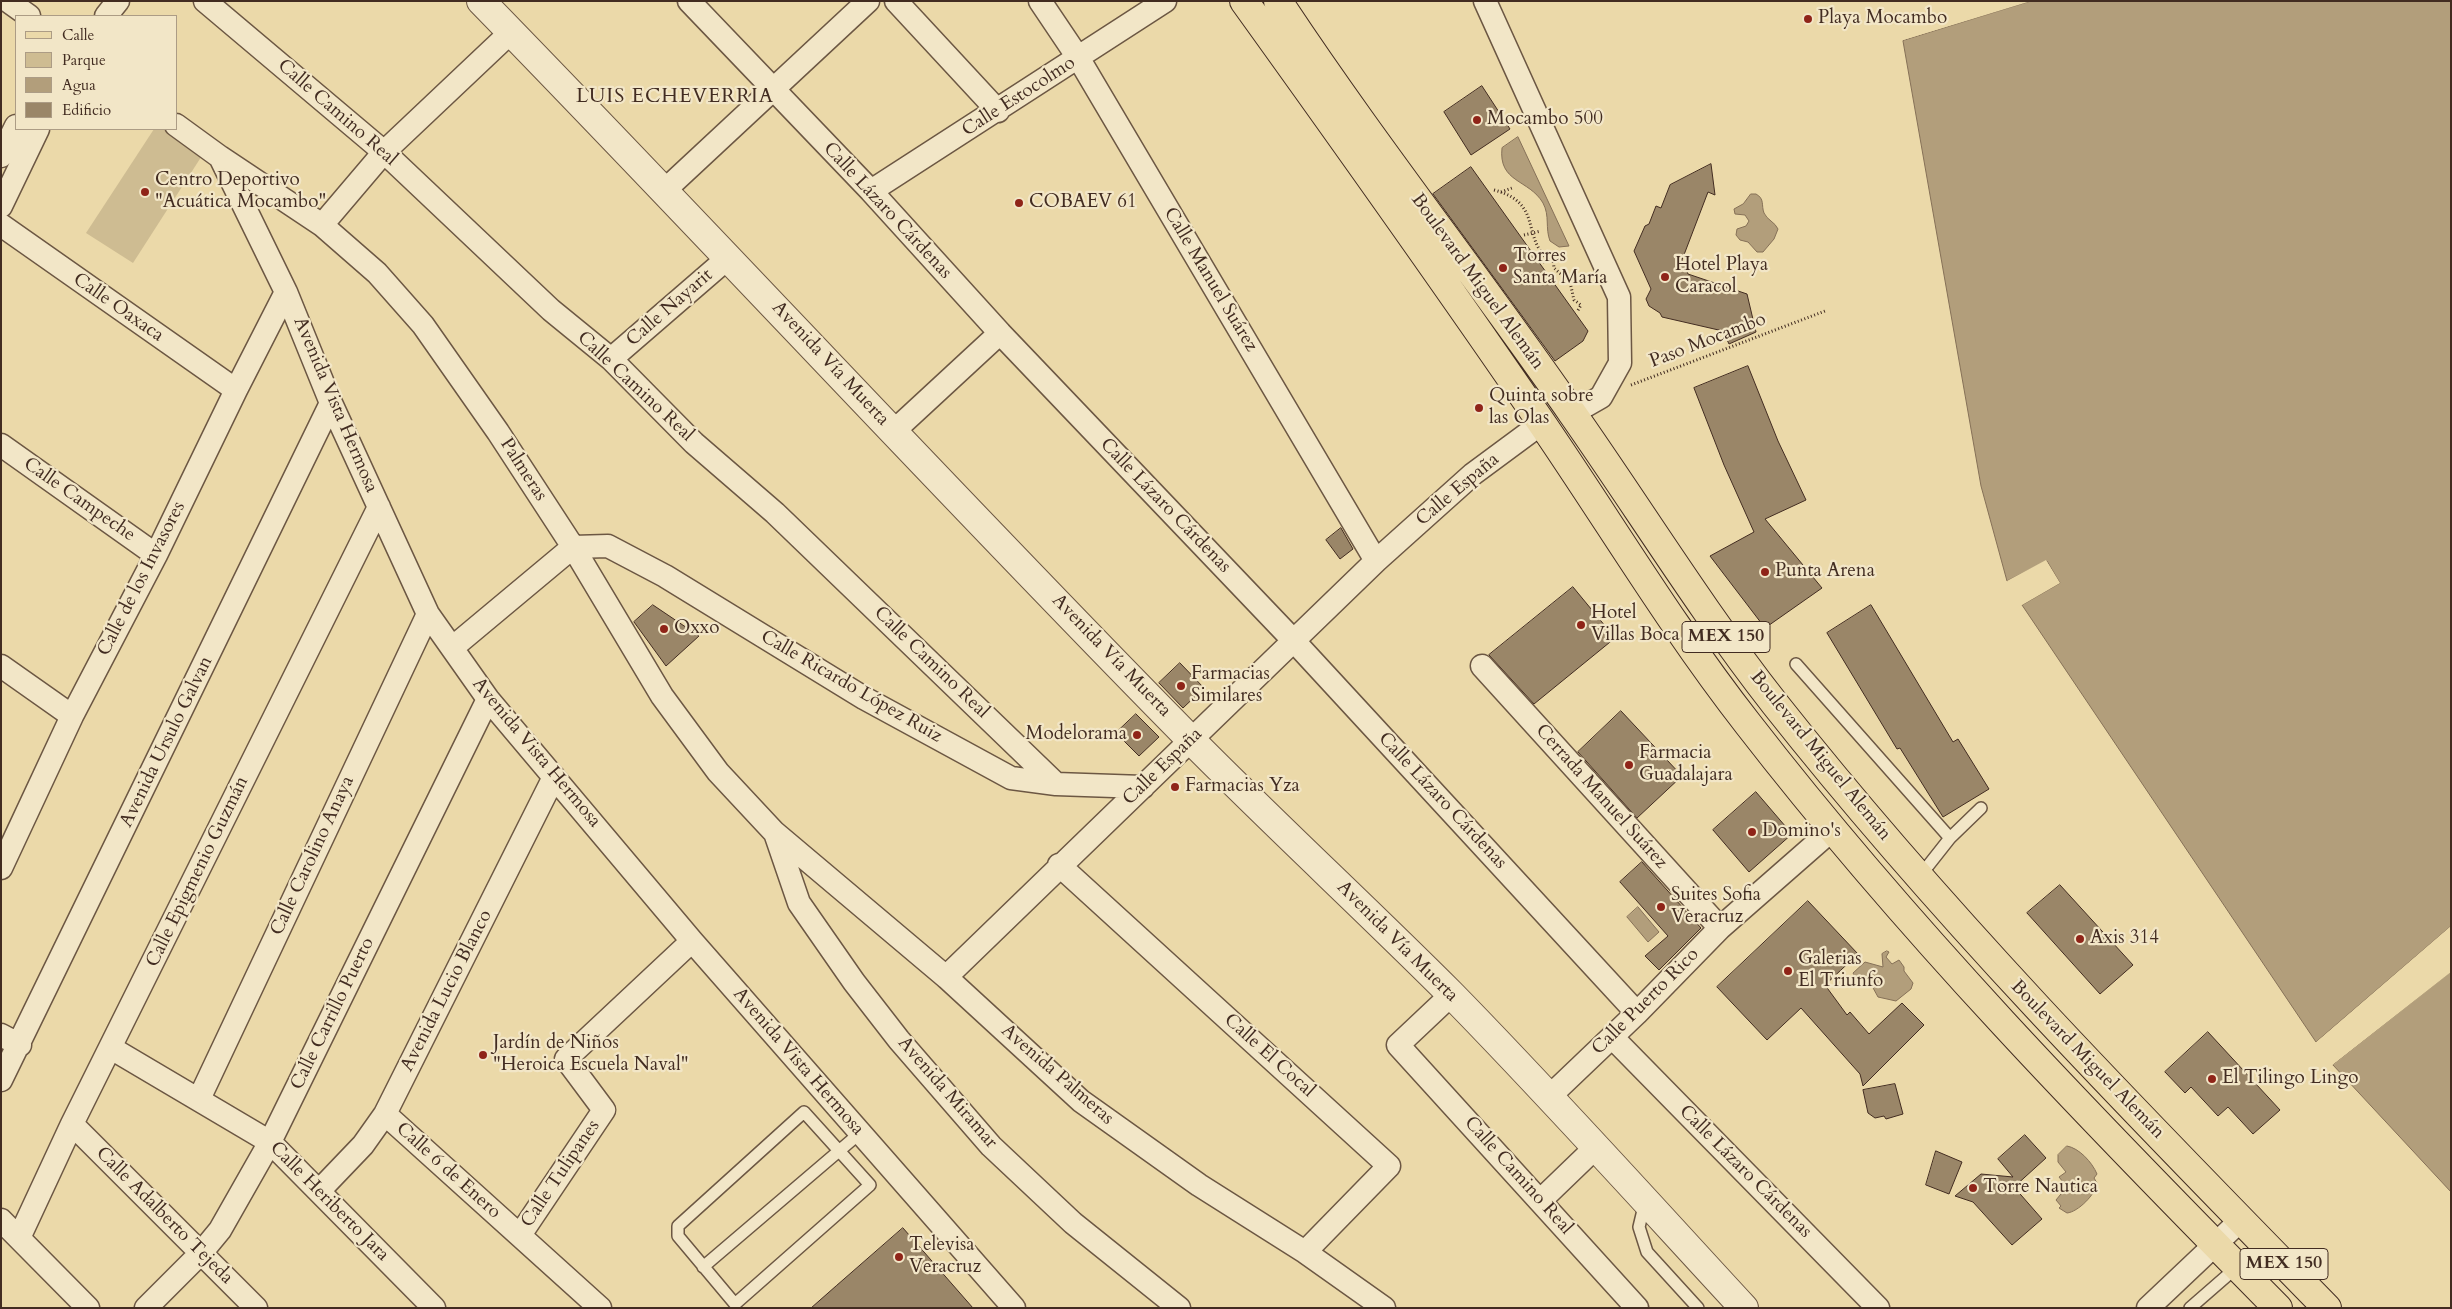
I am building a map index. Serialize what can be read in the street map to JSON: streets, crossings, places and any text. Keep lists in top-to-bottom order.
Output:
{
  "streets": {
    "main road": ["Boulevard Miguel Alemán", "MEX 150"],
    "street": [
      "Calle Estocolmo",
      "Calle Camino Real",
      "Calle Lázaro Cárdenas",
      "Calle Manuel Suárez",
      "Calle Oaxaca",
      "Calle Nayarit",
      "Avenida Vía Muerta",
      "Avenida Vista Hermosa",
      "Palmeras",
      "Calle España",
      "Calle Campeche",
      "Calle de los Invasores",
      "Calle Ricardo López Ruiz",
      "Avenida Ursulo Galvan",
      "Cerrada Manuel Suárez",
      "Calle Carolino Anaya",
      "Calle Epigmenio Guzmán",
      "Avenida Lucio Blanco",
      "Calle Puerto Rico",
      "Calle Carrillo Puerto",
      "Calle El Cocal",
      "Avenida Palmeras",
      "Avenida Miramar",
      "Calle 6 de Enero",
      "Calle Tulipanes",
      "Calle Heriberto Jara",
      "Calle Adalberto Tejeda"
    ],
    "path": ["Paso Mocambo"]
  },
  "crossings": [
    ["Calle Estocolmo", "Calle Lázaro Cárdenas"],
    ["Calle Estocolmo", "Calle Manuel Suárez"],
    ["Calle Camino Real", "Calle Nayarit"],
    ["Calle Camino Real", "Avenida Vía Muerta"],
    ["Calle Camino Real", "Calle Ricardo López Ruiz"],
    ["Calle Lázaro Cárdenas", "Calle España"],
    ["Calle Lázaro Cárdenas", "Calle Puerto Rico"],
    ["Calle Manuel Suárez", "Calle España"],
    ["Boulevard Miguel Alemán", "Calle España"],
    ["Boulevard Miguel Alemán", "Calle Puerto Rico"],
    ["Calle Oaxaca", "Calle de los Invasores"],
    ["Calle Nayarit", "Avenida Vía Muerta"],
    ["Avenida Vía Muerta", "Calle España"],
    ["Avenida Vía Muerta", "Calle Puerto Rico"],
    ["Avenida Vista Hermosa", "Palmeras"],
    ["Avenida Vista Hermosa", "Calle de los Invasores"],
    ["Avenida Vista Hermosa", "Avenida Ursulo Galvan"],
    ["Avenida Vista Hermosa", "Calle Carolino Anaya"],
    ["Avenida Vista Hermosa", "Calle Epigmenio Guzmán"],
    ["Avenida Vista Hermosa", "Avenida Lucio Blanco"],
    ["Avenida Vista Hermosa", "Calle Carrillo Puerto"],
    ["Avenida Vista Hermosa", "Calle Tulipanes"],
    ["Palmeras", "Calle Ricardo López Ruiz"],
    ["Palmeras", "Avenida Palmeras"],
    ["Palmeras", "Avenida Miramar"],
    ["Calle España", "Calle Ricardo López Ruiz"],
    ["Calle España", "Calle El Cocal"],
    ["Calle España", "Avenida Palmeras"],
    ["Calle Campeche", "Calle de los Invasores"],
    ["Cerrada Manuel Suárez", "Calle Puerto Rico"],
    ["Calle Carolino Anaya", "Calle Heriberto Jara"],
    ["Calle Epigmenio Guzmán", "Calle Heriberto Jara"],
    ["Calle Epigmenio Guzmán", "Calle Adalberto Tejeda"],
    ["Avenida Lucio Blanco", "Calle 6 de Enero"],
    ["Avenida Lucio Blanco", "Calle Heriberto Jara"],
    ["Calle Carrillo Puerto", "Calle Heriberto Jara"],
    ["Calle Carrillo Puerto", "Calle Adalberto Tejeda"],
    ["Calle El Cocal", "Avenida Palmeras"],
    ["Avenida Palmeras", "Avenida Miramar"],
    ["Calle 6 de Enero", "Calle Tulipanes"]
  ],
  "districts": ["LUIS ECHEVERRIA"],
  "places": [
    "Playa Mocambo",
    "Mocambo 500",
    "Centro Deportivo \"Acuática Mocambo\"",
    "COBAEV 61",
    "Torres Santa María",
    "Hotel Playa Caracol",
    "Quinta sobre las Olas",
    "Punta Arena",
    "Hotel Villas Boca",
    "Oxxo",
    "Farmacias Similares",
    "Modelorama",
    "Farmacia Guadalajara",
    "Farmacias Yza",
    "Domino's",
    "Suites Sofia Veracruz",
    "Axis 314",
    "Galerias El Triunfo",
    "Jardín de Niños \"Heroica Escuela Naval\"",
    "El Tilingo Lingo",
    "Torre Nautica",
    "Televisa Veracruz"
  ],
  "legend": [
    "Calle",
    "Parque",
    "Agua",
    "Edificio"
  ]
}
